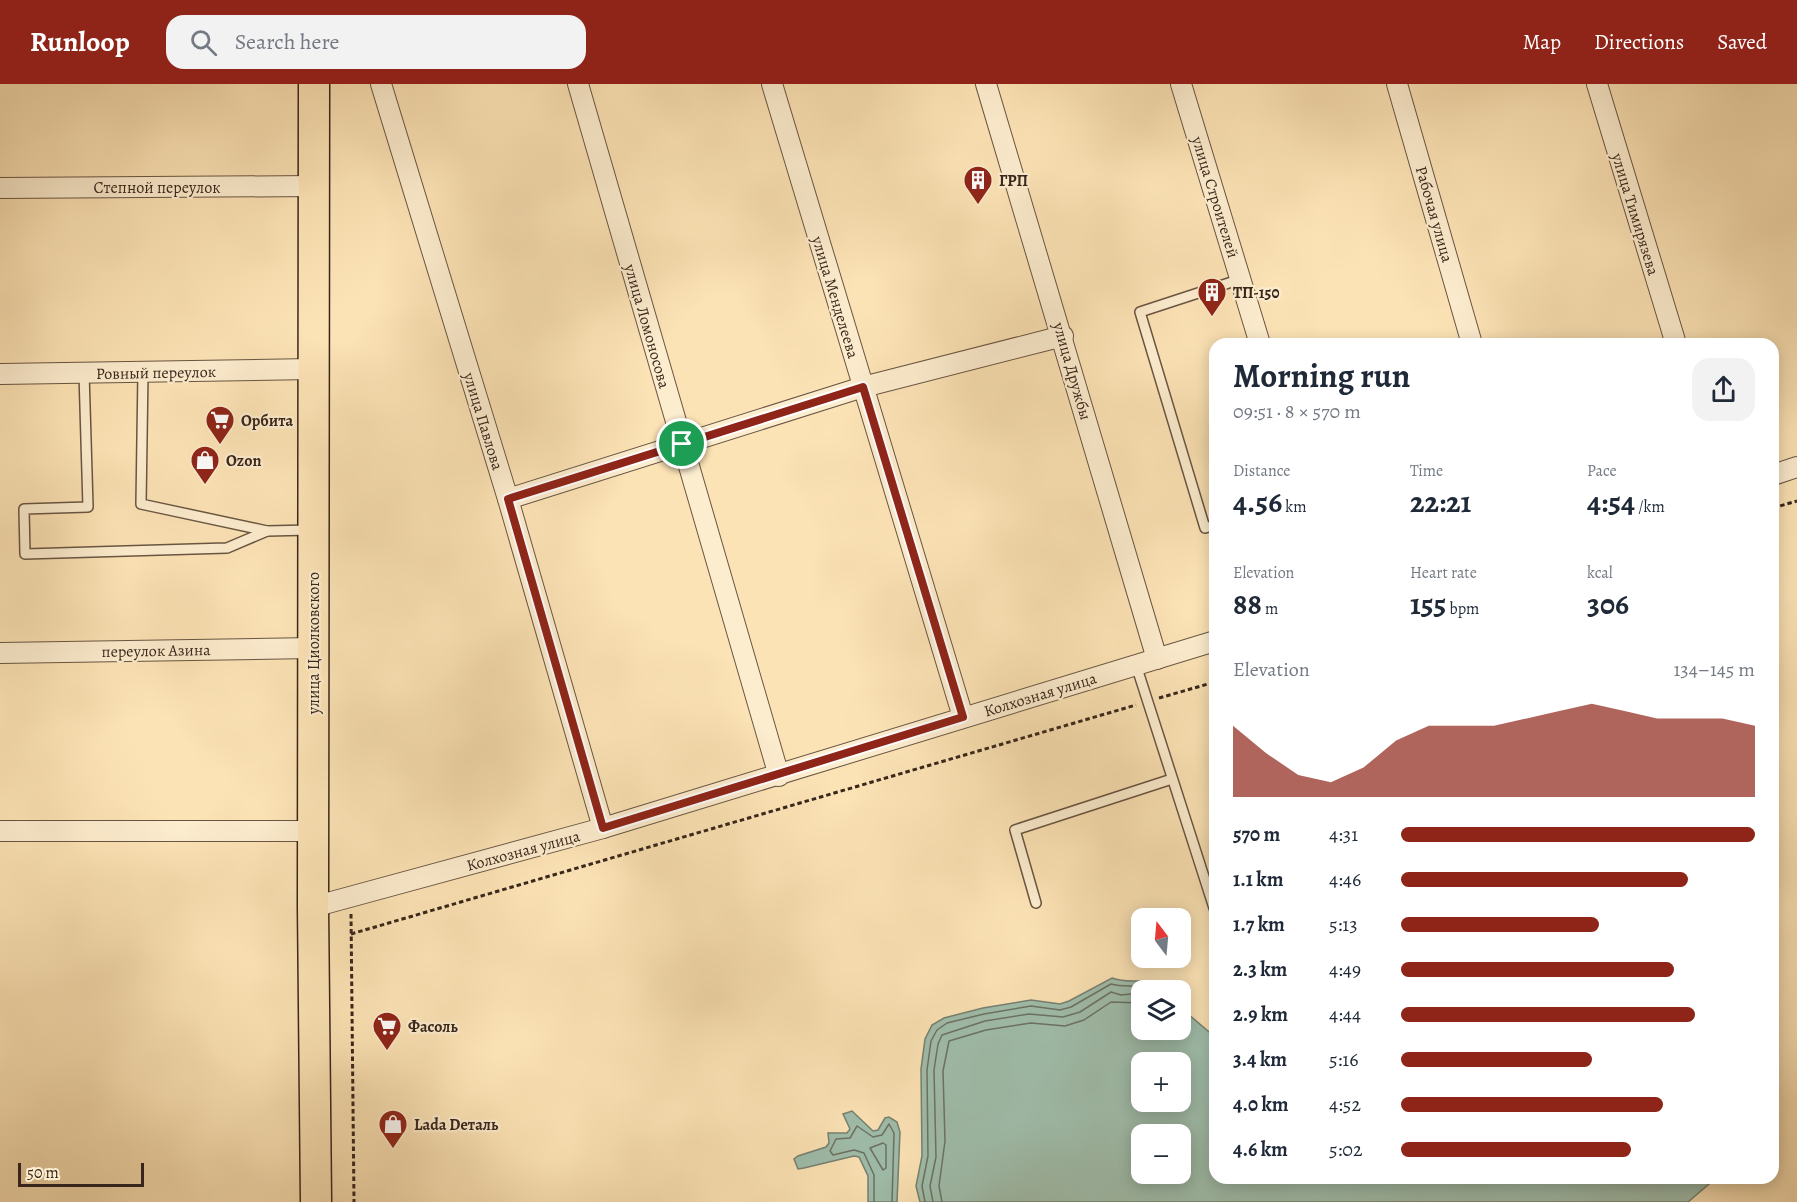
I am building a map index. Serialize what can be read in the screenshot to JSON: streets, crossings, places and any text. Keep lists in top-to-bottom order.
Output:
{
  "streets": {
    "main road": ["улица Циолковского"],
    "street": [
      "Степной переулок",
      "улица Строителей",
      "Рабочая улица",
      "улица Тимирязева",
      "улица Менделеева",
      "улица Ломоносова",
      "улица Дружбы",
      "Ровный переулок",
      "улица Павлова",
      "переулок Азина",
      "Колхозная улица"
    ]
  },
  "crossings": [
    ["Степной переулок", "улица Циолковского"],
    ["улица Менделеева", "Колхозная улица"],
    ["улица Ломоносова", "Колхозная улица"],
    ["улица Дружбы", "Колхозная улица"],
    ["Ровный переулок", "улица Циолковского"],
    ["улица Павлова", "Колхозная улица"],
    ["улица Циолковского", "переулок Азина"],
    ["улица Циолковского", "Колхозная улица"]
  ],
  "places": {
    "building": ["ГРП", "ТП-150"],
    "supermarket": ["Орбита", "Фасоль"],
    "shop": ["Ozon", "Lada Dеталь"]
  },
  "scale_bar": "50 m",
  "north": "top",
  "page": {
    "header": "Runloop",
    "search": "Search here",
    "nav": ["Map", "Directions", "Saved"],
    "heading": ["Morning run", "09:51 · 8 × 570 m"],
    "stats": [
      ["Distance", "4.56 km"],
      ["Time", "22:21"],
      ["Pace", "4:54 /km"],
      ["Elevation", "88 m"],
      ["Heart rate", "155 bpm"],
      ["kcal", "306"]
    ],
    "chart": ["Elevation", "134–145 m"],
    "list": [
      {
        "name": "570 m",
        "note": "4:31"
      },
      {
        "name": "1.1 km",
        "note": "4:46"
      },
      {
        "name": "1.7 km",
        "note": "5:13"
      },
      {
        "name": "2.3 km",
        "note": "4:49"
      },
      {
        "name": "2.9 km",
        "note": "4:44"
      },
      {
        "name": "3.4 km",
        "note": "5:16"
      },
      {
        "name": "4.0 km",
        "note": "4:52"
      },
      {
        "name": "4.6 km",
        "note": "5:02"
      }
    ],
    "map_buttons": ["+", "−"],
    "scale": "50 m"
  }
}
